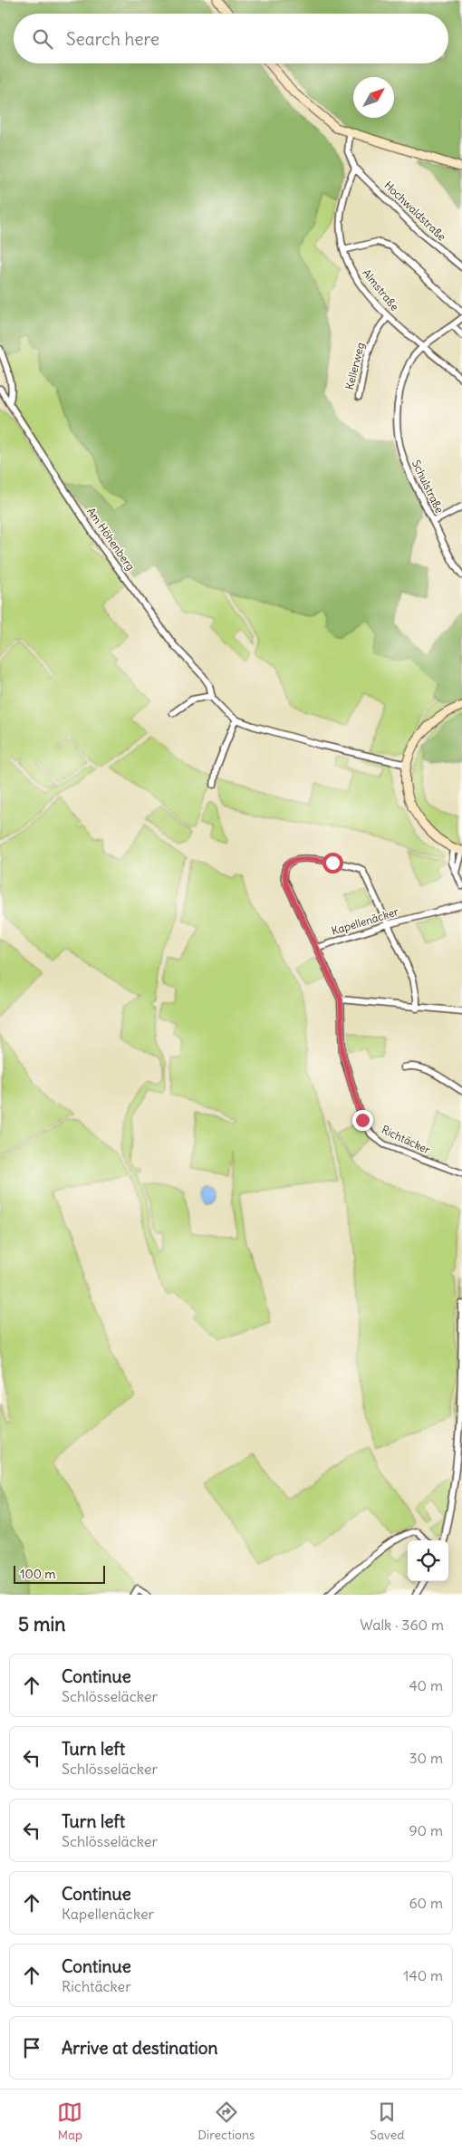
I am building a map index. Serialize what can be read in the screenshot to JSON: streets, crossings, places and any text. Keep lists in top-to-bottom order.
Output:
{
  "streets": {
    "street": [
      "Hochwaldstraße",
      "Almstraße",
      "Kellerweg",
      "Schulstraße",
      "Am Höhenberg",
      "Kapellenäcker",
      "Richtäcker"
    ]
  },
  "crossings": [
    ["Hochwaldstraße", "Almstraße"],
    ["Almstraße", "Kellerweg"],
    ["Almstraße", "Schulstraße"]
  ],
  "scale_bar": "100 m",
  "north": "top right",
  "page": {
    "search": "Search here",
    "scale": "100 m",
    "heading": ["5 min", "Walk · 360 m"],
    "list": [
      ["Continue", "Schlösseläcker", "40 m"],
      ["Turn left", "Schlösseläcker", "30 m"],
      ["Turn left", "Schlösseläcker", "90 m"],
      ["Continue", "Kapellenäcker", "60 m"],
      ["Continue", "Richtäcker", "140 m"],
      "Arrive at destination"
    ],
    "nav": ["Map", "Directions", "Saved"]
  }
}
